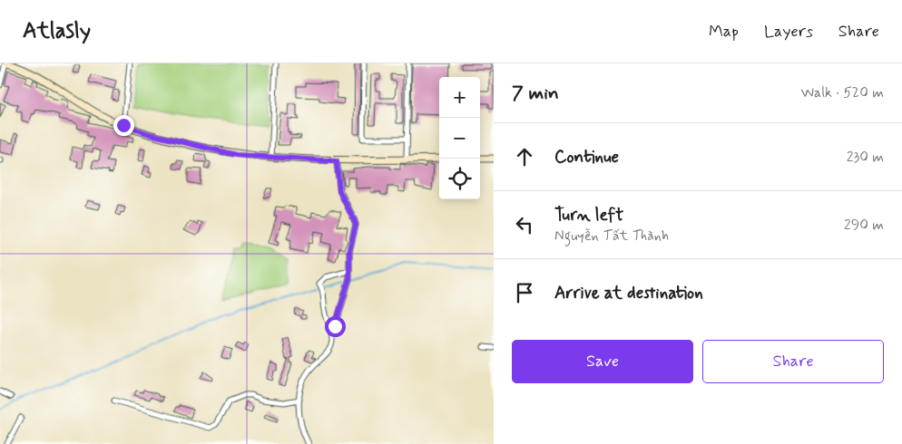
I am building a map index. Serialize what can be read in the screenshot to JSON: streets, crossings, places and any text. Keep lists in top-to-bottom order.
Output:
{
  "page": {
    "header": "Atlasly",
    "nav": ["Map", "Layers", "Share"],
    "heading": ["7 min", "Walk · 520 m"],
    "map_buttons": ["+", "−"],
    "list": [
      ["Continue", "230 m"],
      ["Turn left", "Nguyễn Tất Thành", "290 m"],
      "Arrive at destination"
    ],
    "buttons": ["Save", "Share"]
  }
}
